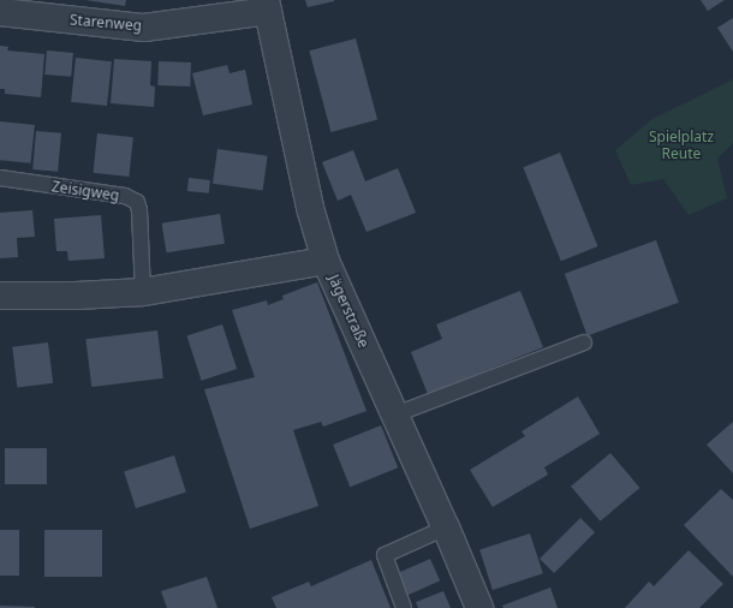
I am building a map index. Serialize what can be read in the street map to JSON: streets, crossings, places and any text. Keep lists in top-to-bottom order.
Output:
{
  "streets": {
    "street": ["Starenweg", "Jägerstraße"],
    "lane": ["Zeisigweg"]
  },
  "crossings": [
    ["Starenweg", "Jägerstraße"]
  ],
  "parks": ["Spielplatz Reute"]
}
